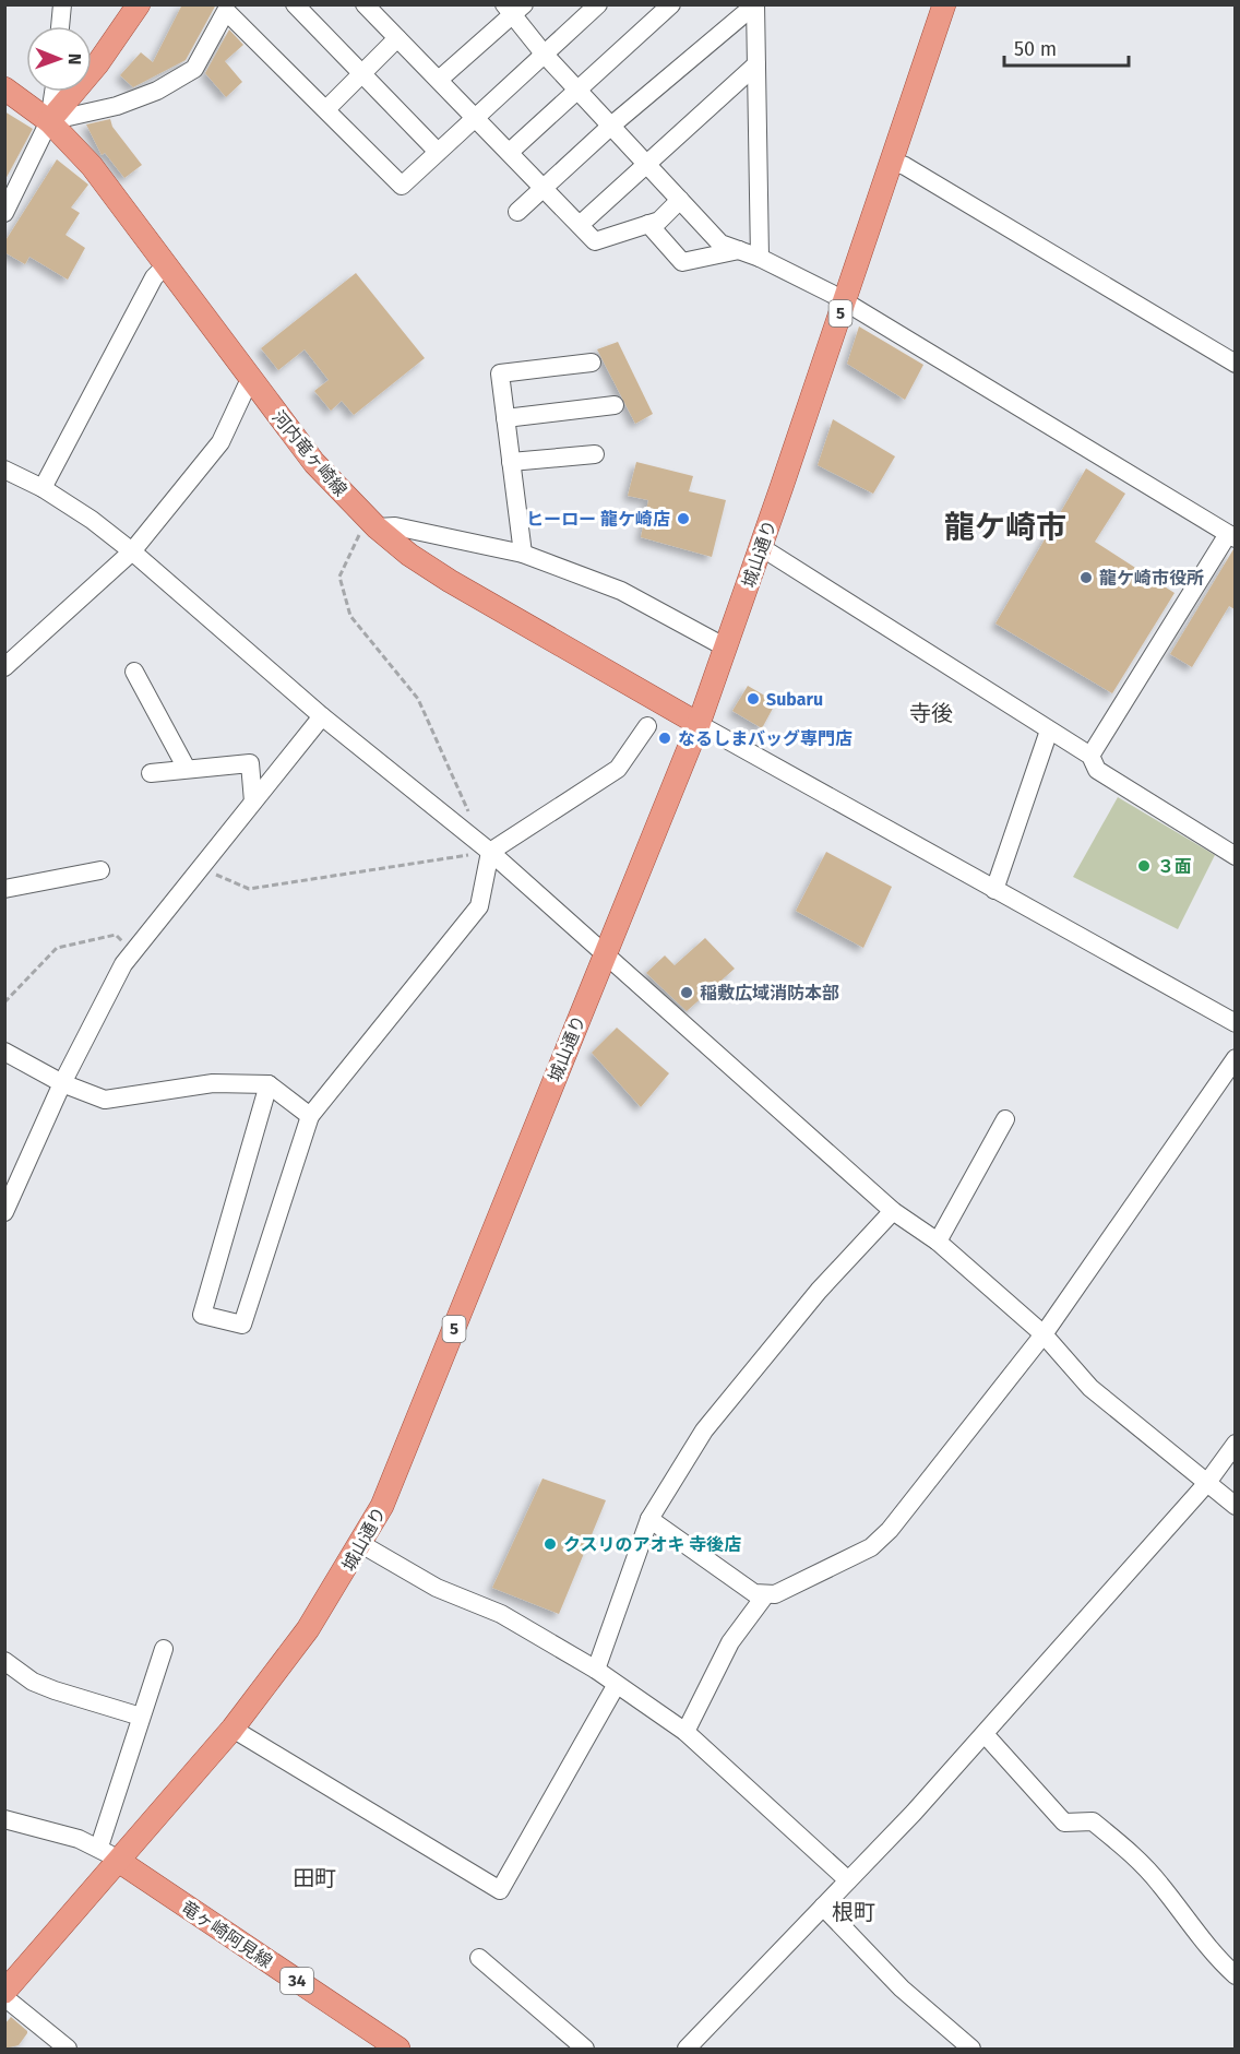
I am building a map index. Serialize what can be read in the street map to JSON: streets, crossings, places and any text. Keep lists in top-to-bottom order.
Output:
{
  "streets": {
    "main road": [
      "5",
      "河内竜ヶ崎線",
      "城山通り",
      "竜ヶ崎阿見線",
      "34"
    ]
  },
  "crossings": [
    ["河内竜ヶ崎線", "城山通り"],
    ["城山通り", "竜ヶ崎阿見線"]
  ],
  "districts": [
    "龍ケ崎市",
    "寺後",
    "田町",
    "根町"
  ],
  "places": [
    "ヒーロー 龍ケ崎店",
    "龍ケ崎市役所",
    "Subaru",
    "なるしまバッグ専門店",
    "３面",
    "稲敷広域消防本部",
    "クスリのアオキ 寺後店"
  ],
  "scale_bar": "50 m",
  "north": "right"
}
